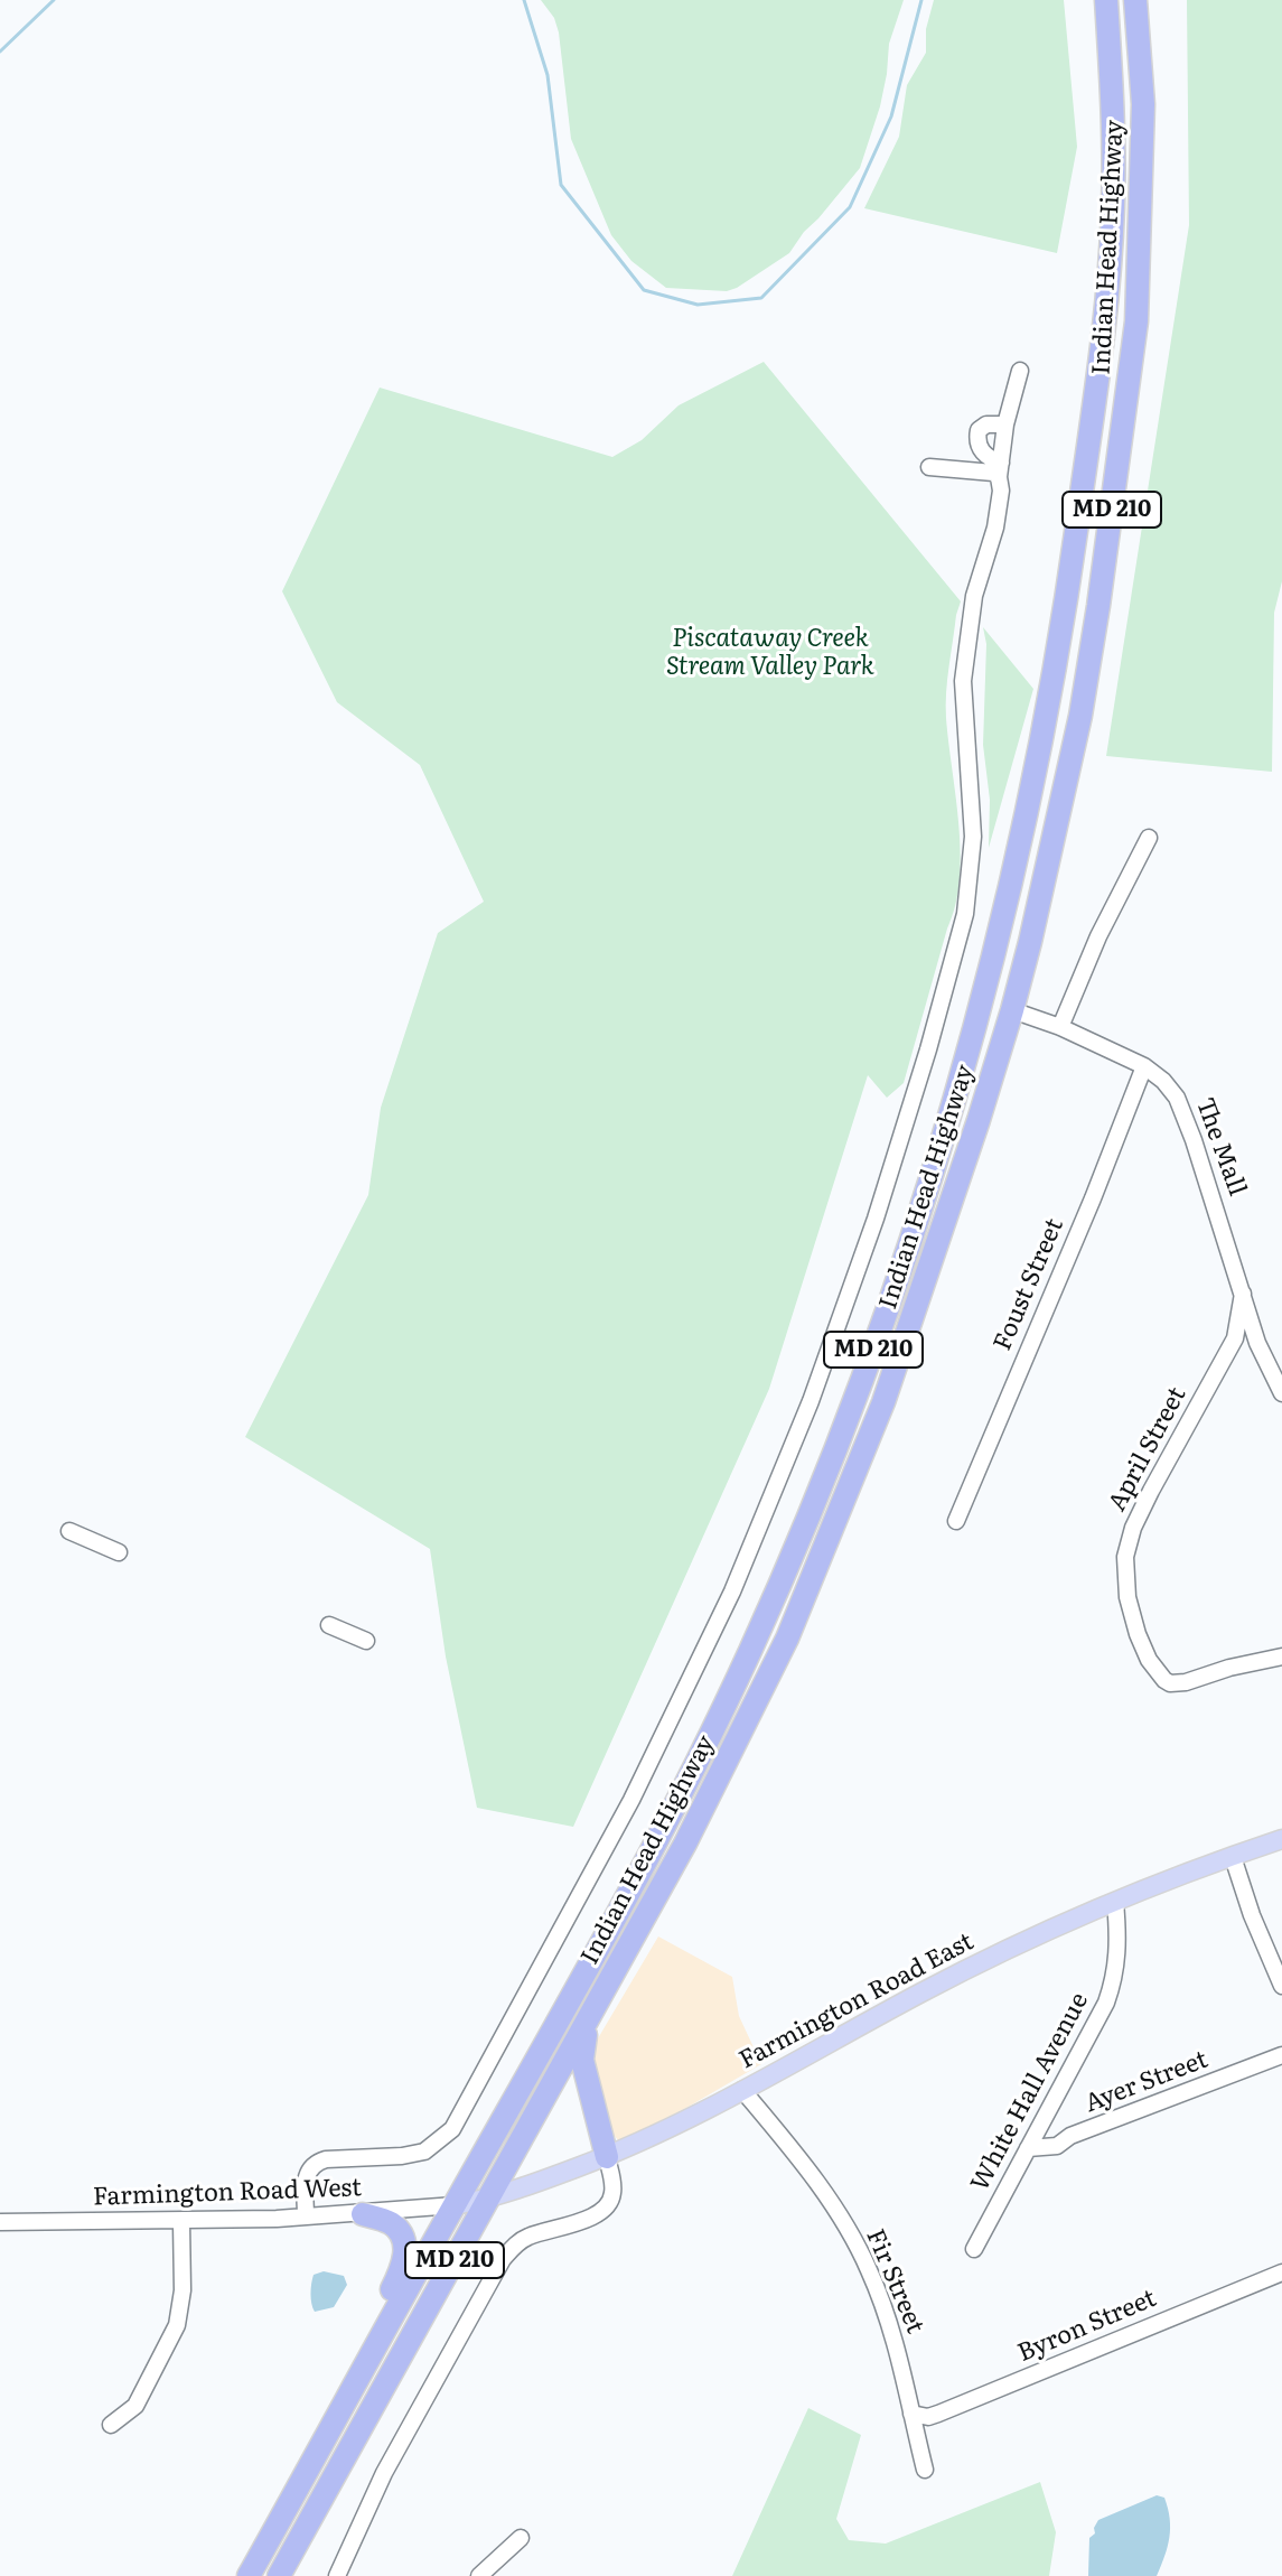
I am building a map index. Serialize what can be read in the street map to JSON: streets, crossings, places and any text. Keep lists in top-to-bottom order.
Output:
{
  "streets": {
    "highway": ["Indian Head Highway", "MD 210"],
    "main road": ["Farmington Road East"],
    "street": [
      "The Mall",
      "Foust Street",
      "April Street",
      "Ayer Street",
      "White Hall Avenue",
      "Farmington Road West",
      "Fir Street",
      "Byron Street"
    ]
  },
  "crossings": [
    ["Indian Head Highway", "The Mall"],
    ["Indian Head Highway", "Farmington Road East"],
    ["Indian Head Highway", "Farmington Road West"],
    ["The Mall", "Foust Street"],
    ["The Mall", "April Street"],
    ["Farmington Road East", "White Hall Avenue"],
    ["Farmington Road East", "Farmington Road West"],
    ["Farmington Road East", "Fir Street"],
    ["Ayer Street", "White Hall Avenue"],
    ["Fir Street", "Byron Street"]
  ],
  "parks": ["Piscataway Creek Stream Valley Park"]
}
